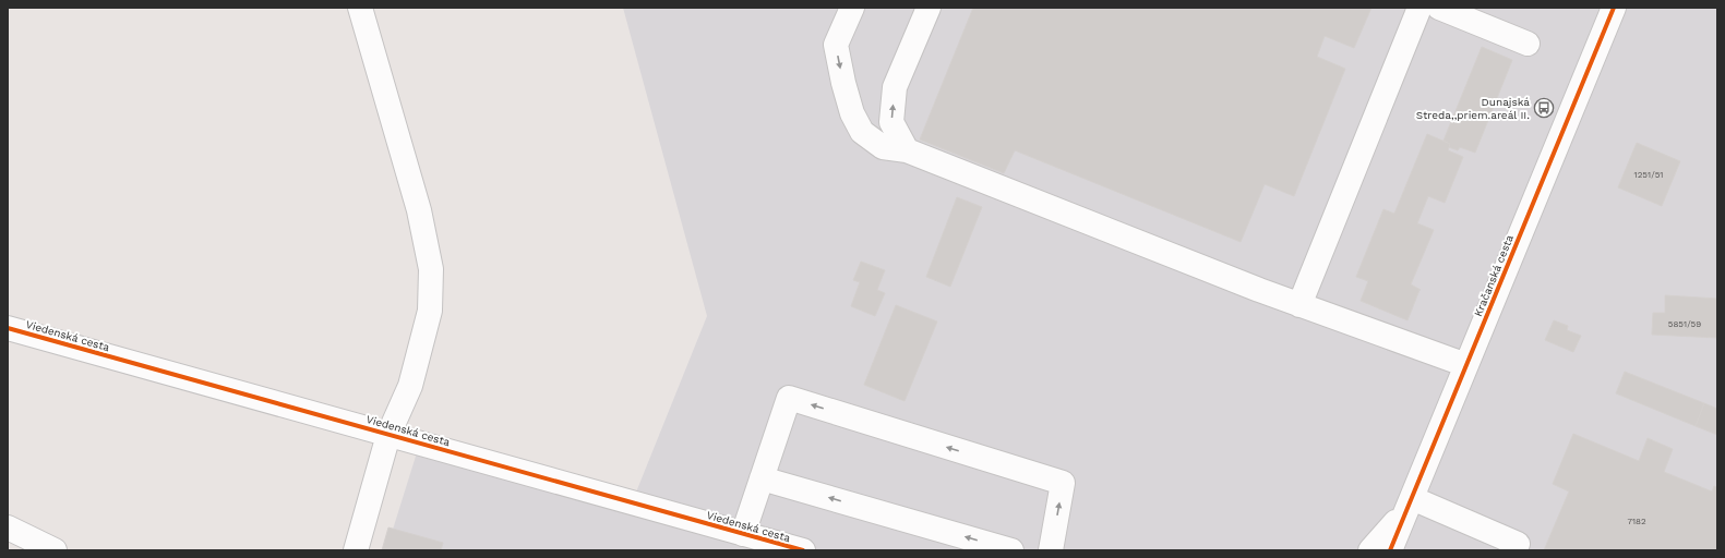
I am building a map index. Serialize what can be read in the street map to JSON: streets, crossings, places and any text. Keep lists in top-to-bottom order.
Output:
{
  "streets": {
    "street": ["Kračanská cesta", "Viedenská cesta"]
  },
  "places": {
    "bus stop": ["Dunajská Streda,,priem.areál II."]
  },
  "house_numbers": ["1251/51", "5851/59", "7182"]
}
